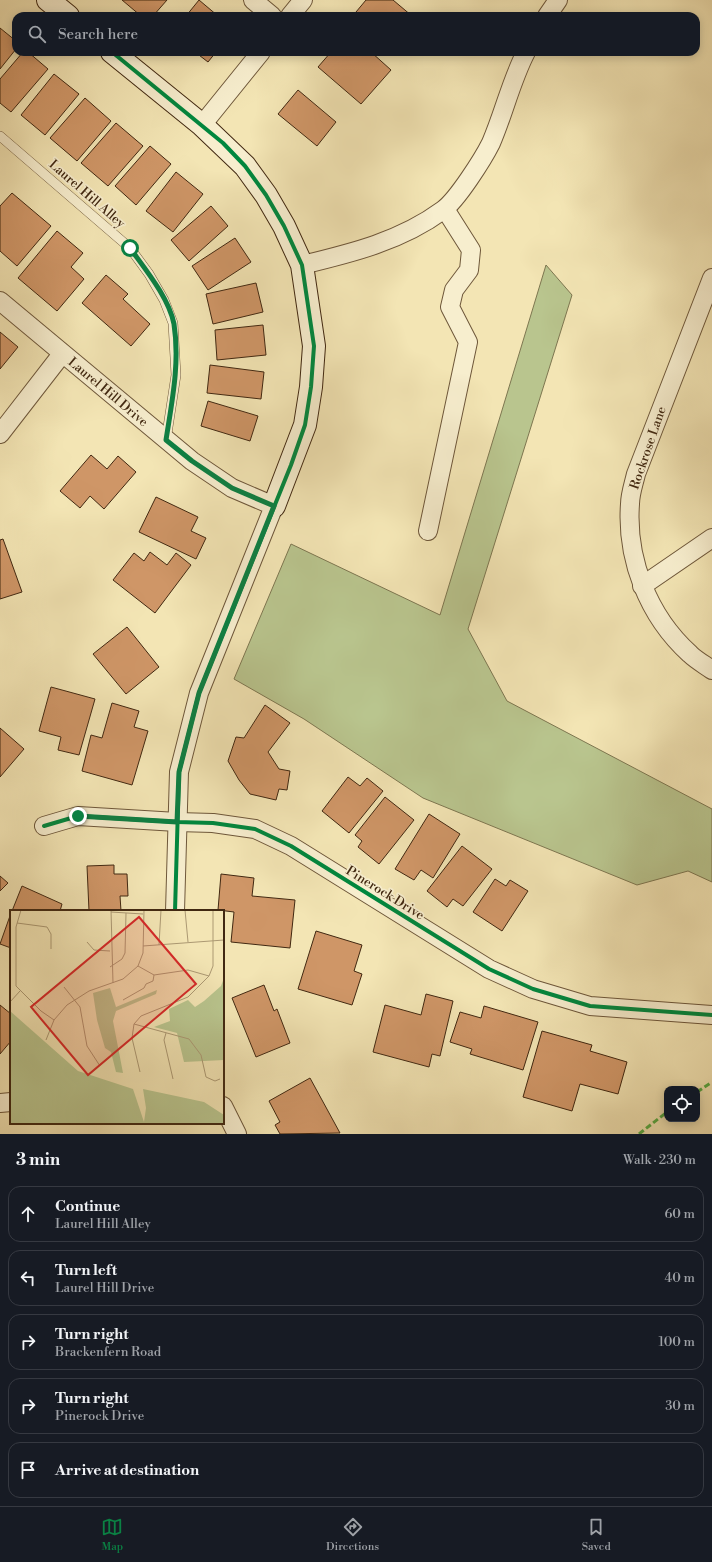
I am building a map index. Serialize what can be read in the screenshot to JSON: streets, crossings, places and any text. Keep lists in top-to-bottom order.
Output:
{
  "streets": {
    "street": ["Laurel Hill Drive", "Rockrose Lane", "Pinerock Drive"],
    "lane": ["Laurel Hill Alley"]
  },
  "crossings": [
    ["Laurel Hill Alley", "Laurel Hill Drive"]
  ],
  "page": {
    "search": "Search here",
    "heading": ["3 min", "Walk · 230 m"],
    "list": [
      ["Continue", "Laurel Hill Alley", "60 m"],
      ["Turn left", "Laurel Hill Drive", "40 m"],
      ["Turn right", "Brackenfern Road", "100 m"],
      ["Turn right", "Pinerock Drive", "30 m"],
      "Arrive at destination"
    ],
    "nav": ["Map", "Directions", "Saved"]
  }
}
